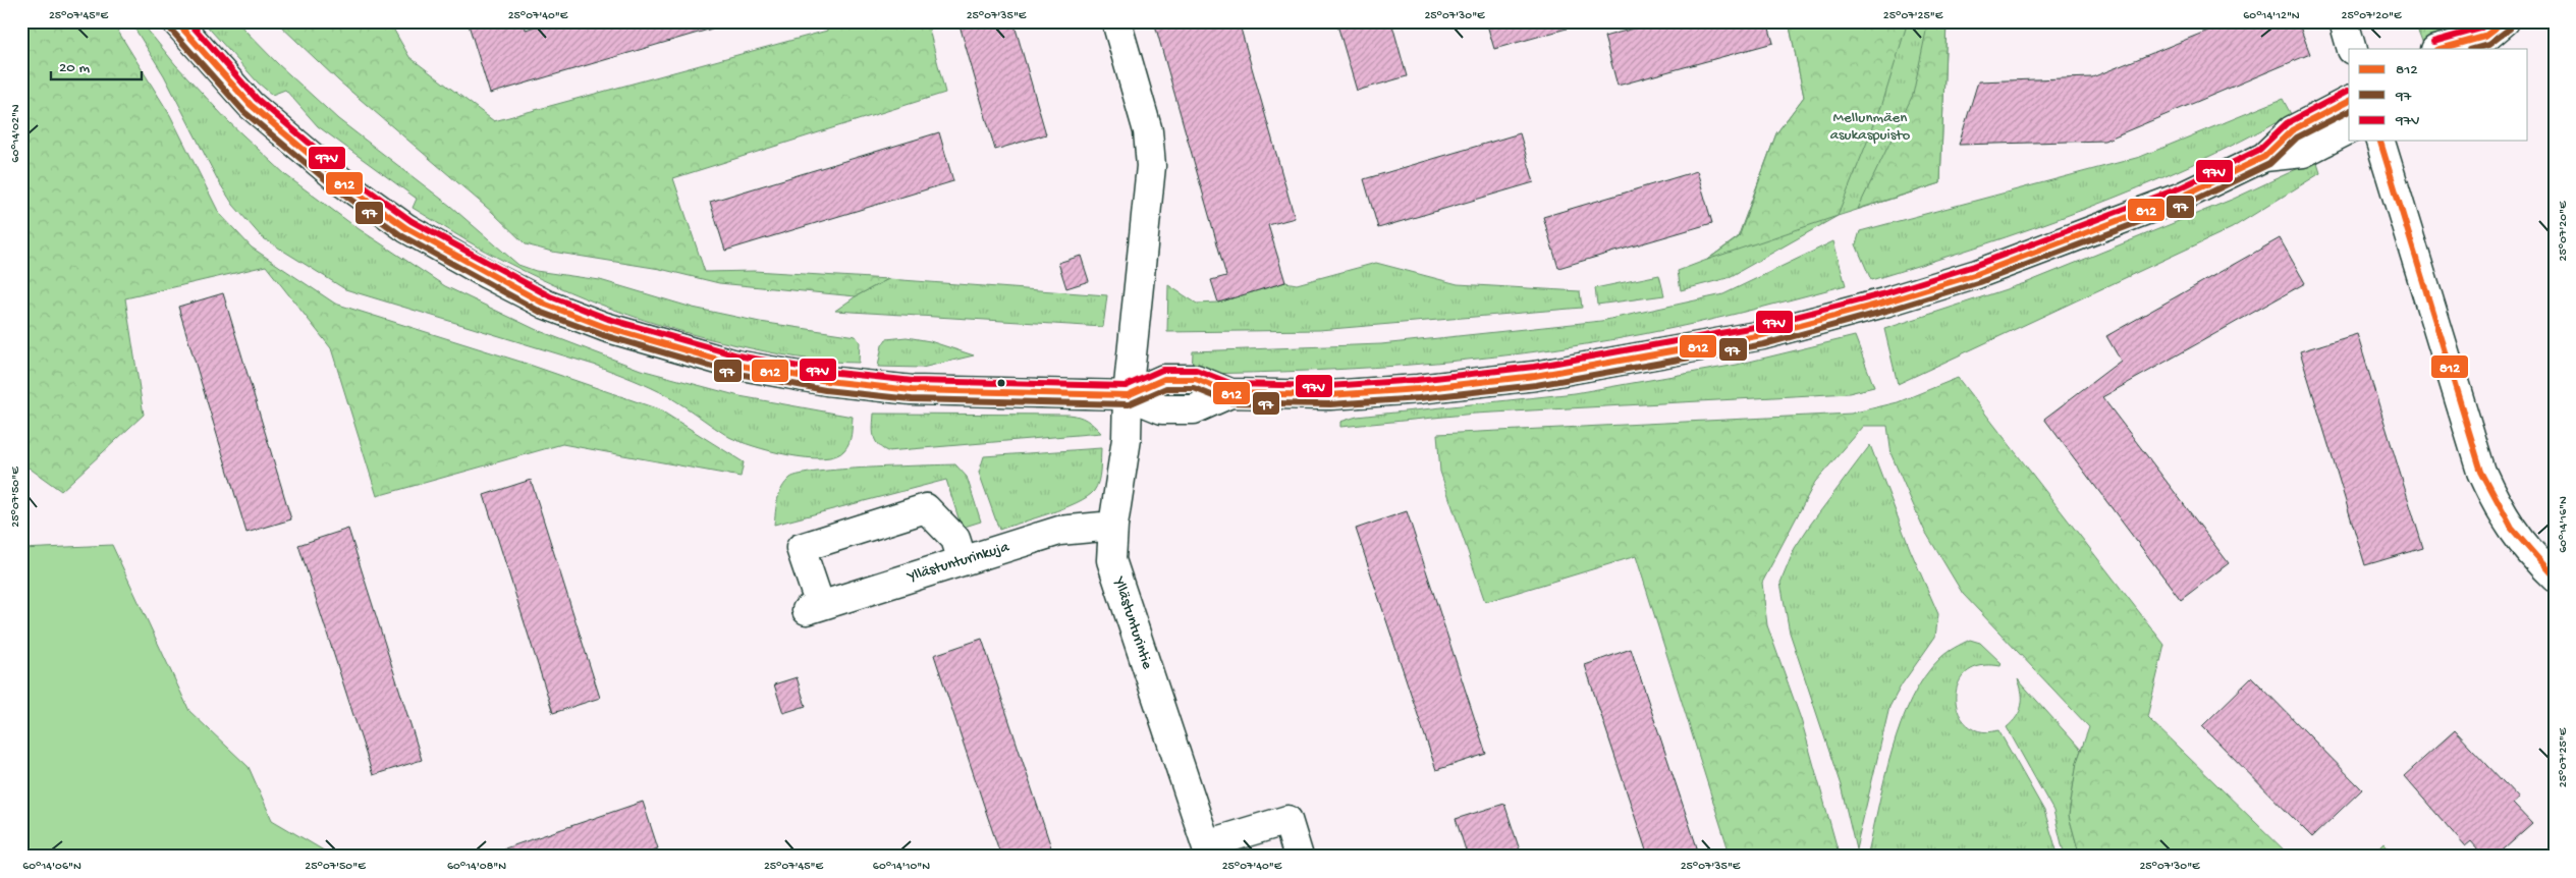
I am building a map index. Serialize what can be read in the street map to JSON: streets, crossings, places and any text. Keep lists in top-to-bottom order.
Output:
{
  "streets": {
    "main road": ["Yllästunturinkuja", "Yllästunturintie"]
  },
  "crossings": [
    ["Yllästunturinkuja", "Yllästunturintie"]
  ],
  "parks": ["Mellunmäen asukaspuisto"],
  "lines": ["transit line 812", "transit line 97V", "transit line 97"],
  "legend": ["812", "97", "97V"],
  "scale_bar": "20 m",
  "coordinates": [
    "25°07'45\"E",
    "25°07'40\"E",
    "25°07'35\"E",
    "25°07'30\"E",
    "25°07'25\"E",
    "60°14'12\"N",
    "25°07'20\"E",
    "60°14'02\"N",
    "25°07'50\"E",
    "60°14'16\"N",
    "60°14'06\"N",
    "60°14'08\"N",
    "60°14'10\"N"
  ]
}
